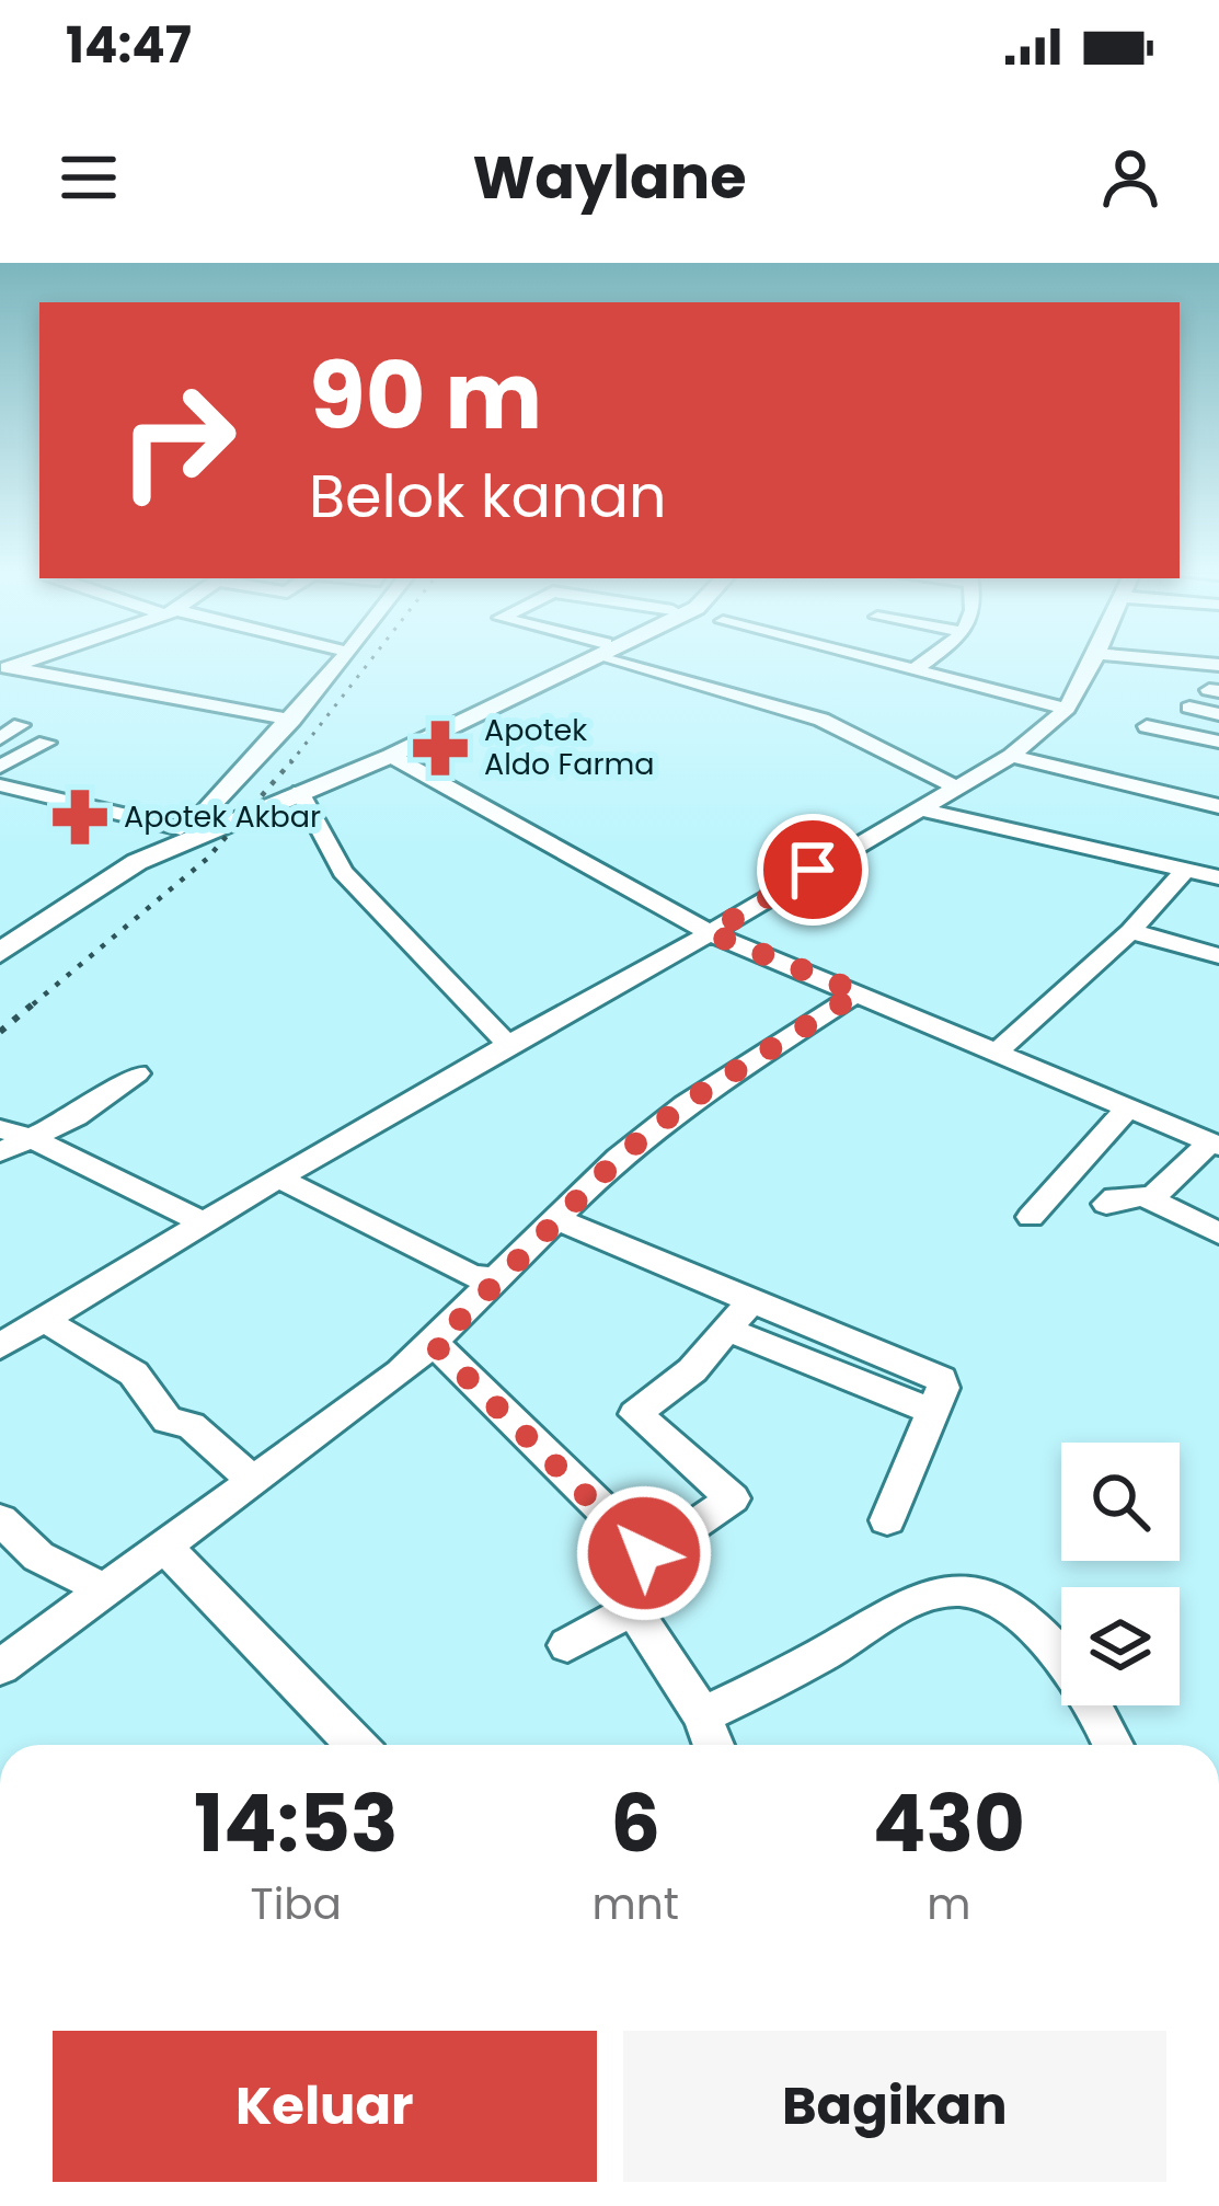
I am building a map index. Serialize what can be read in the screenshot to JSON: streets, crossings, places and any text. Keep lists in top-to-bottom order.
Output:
{
  "places": {
    "pharmacy": ["Apotek Aldo Farma", "Apotek Akbar"]
  },
  "page": {
    "status": "14:47",
    "header": "Waylane",
    "turn": ["90 m", "Belok kanan"],
    "eta": [
      "14:53",
      "Tiba",
      "6",
      "mnt",
      "430",
      "m"
    ],
    "buttons": ["Keluar", "Bagikan"]
  }
}
